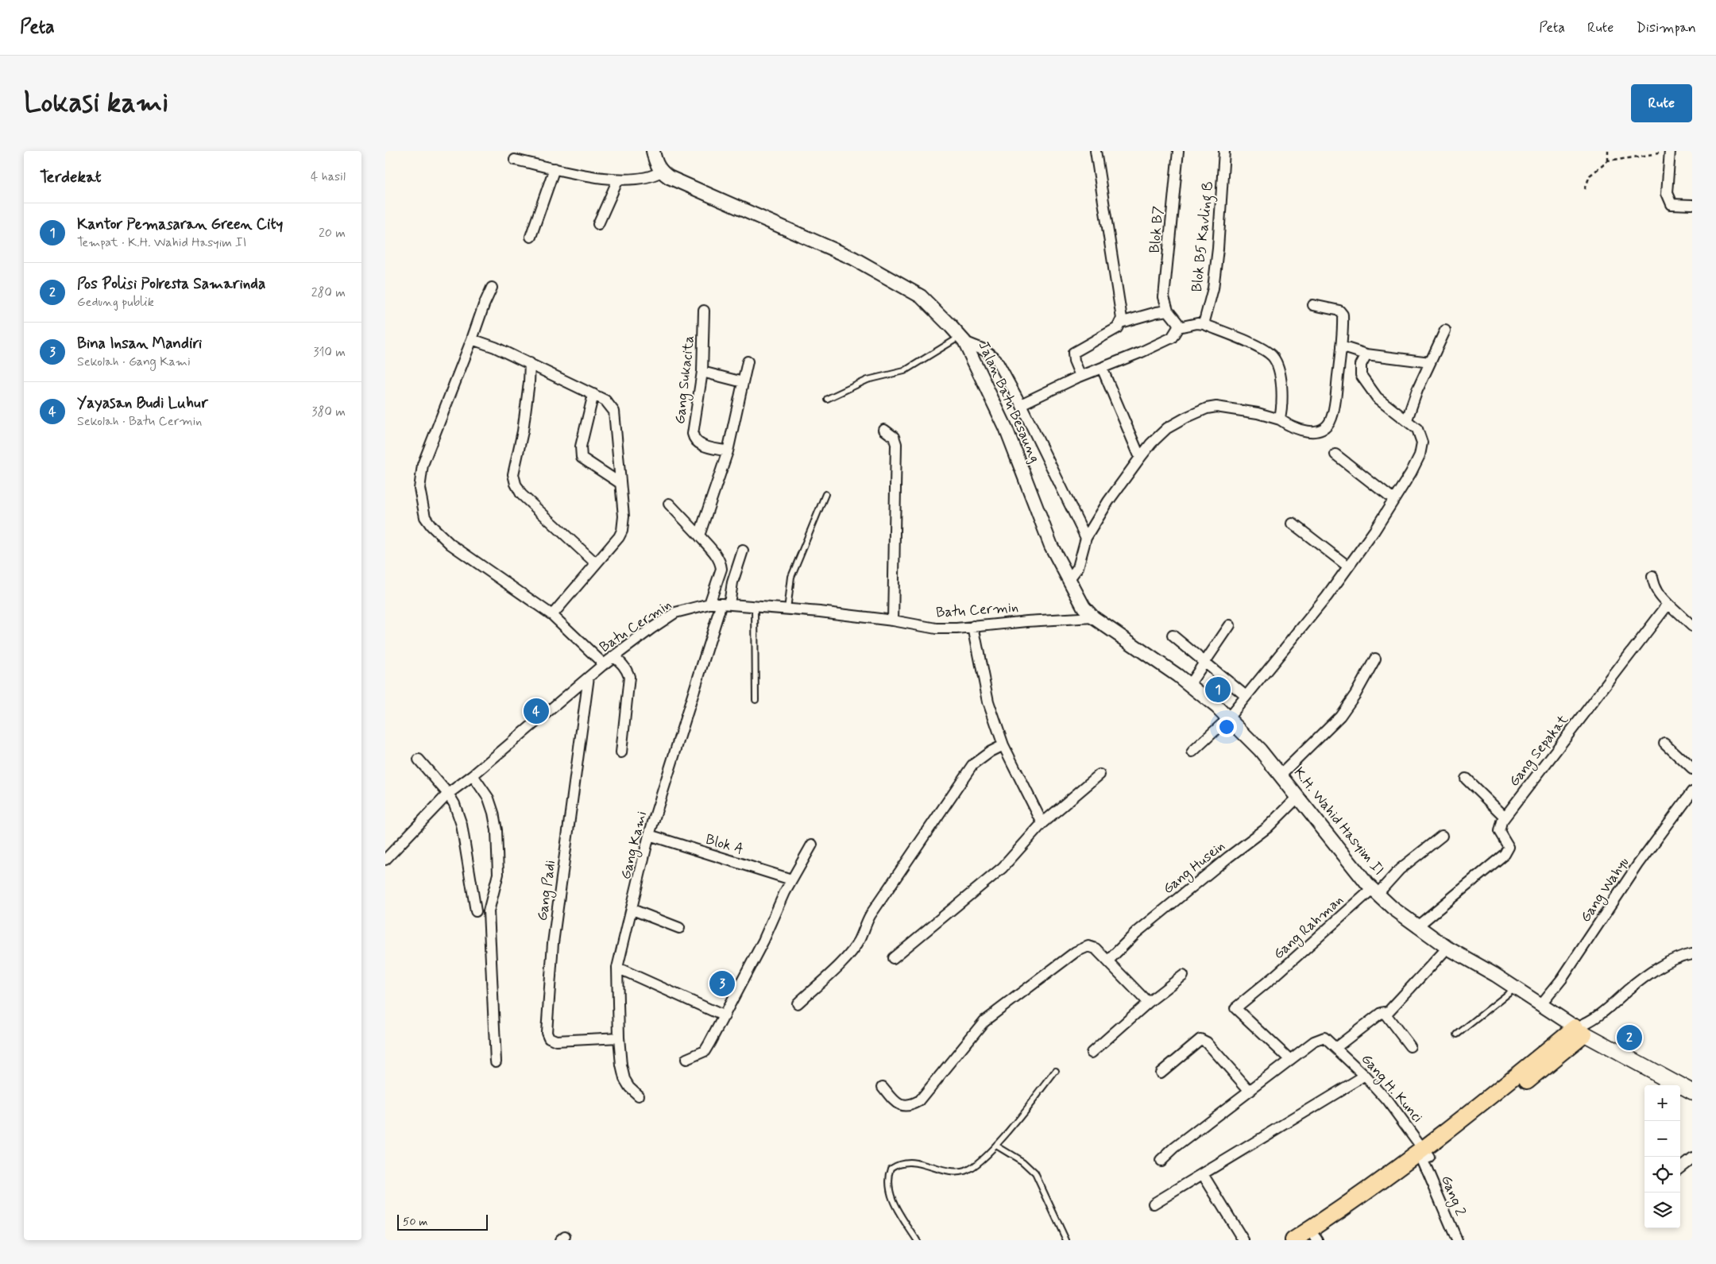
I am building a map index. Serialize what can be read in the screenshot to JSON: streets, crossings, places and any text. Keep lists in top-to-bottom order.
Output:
{
  "streets": {
    "street": [
      "Blok B7",
      "Blok B5 Kavling B",
      "Gang Sukacita",
      "Jalan Batu Besaung",
      "Batu Cermin",
      "Gang Sepakat",
      "K.H. Wahid Hasyim II",
      "Blok A",
      "Gang Kami",
      "Gang Husein",
      "Gang Wahyu",
      "Gang Padi",
      "Gang Rahman",
      "Gang H. Kunci",
      "Gang 2"
    ]
  },
  "crossings": [
    ["Jalan Batu Besaung", "Batu Cermin"],
    ["Jalan Batu Besaung", "K.H. Wahid Hasyim II"],
    ["Batu Cermin", "K.H. Wahid Hasyim II"],
    ["Batu Cermin", "Gang Kami"],
    ["Batu Cermin", "Gang Padi"],
    ["Gang Sepakat", "K.H. Wahid Hasyim II"],
    ["K.H. Wahid Hasyim II", "Gang Husein"],
    ["K.H. Wahid Hasyim II", "Gang Wahyu"],
    ["K.H. Wahid Hasyim II", "Gang Rahman"],
    ["Blok A", "Gang Kami"],
    ["Gang Kami", "Gang Padi"],
    ["Gang H. Kunci", "Gang 2"]
  ],
  "scale_bar": "50 m",
  "page": {
    "header": "Peta",
    "nav": ["Peta", "Rute", "Disimpan"],
    "buttons": "Rute",
    "title": "Lokasi kami",
    "heading": ["Terdekat", "4 hasil"],
    "list": [
      {
        "mark": "1",
        "name": "Kantor Pemasaran Green City",
        "note": "Tempat · K.H. Wahid Hasyim II",
        "value": "20 m"
      },
      {
        "mark": "2",
        "name": "Pos Polisi Polresta Samarinda",
        "note": "Gedung publik",
        "value": "280 m"
      },
      {
        "mark": "3",
        "name": "Bina Insan Mandiri",
        "note": "Sekolah · Gang Kami",
        "value": "310 m"
      },
      {
        "mark": "4",
        "name": "Yayasan Budi Luhur",
        "note": "Sekolah · Batu Cermin",
        "value": "380 m"
      }
    ],
    "pins": [
      "1",
      "4",
      "3",
      "2"
    ],
    "map_buttons": ["+", "−"],
    "scale": "50 m"
  }
}
